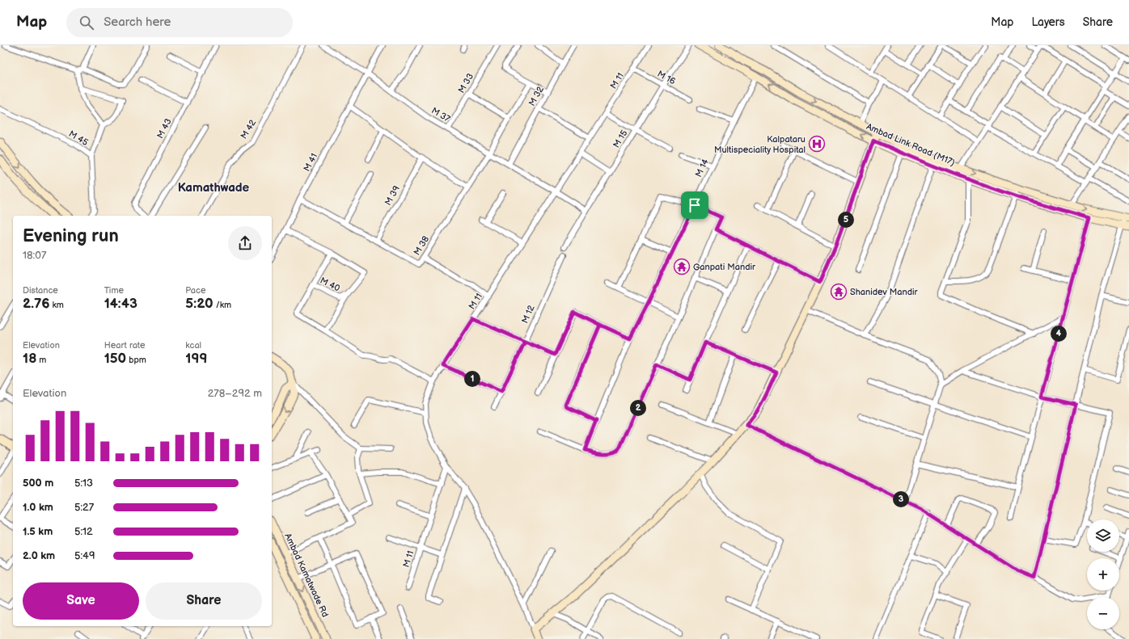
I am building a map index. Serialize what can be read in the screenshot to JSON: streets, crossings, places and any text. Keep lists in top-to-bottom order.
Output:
{
  "streets": {
    "street": [
      "M 16",
      "M 11",
      "M 33",
      "M 32",
      "M 37",
      "M 43",
      "M 42",
      "M 45",
      "M 15",
      "Ambad Link Road (M17)",
      "M 41",
      "M 14",
      "M 39",
      "M 38",
      "M 40",
      "M 12",
      "Ambad Kamatwade Rd"
    ]
  },
  "crossings": [
    ["M 16", "M 11"],
    ["M 16", "M 15"],
    ["M 11", "M 37"],
    ["M 33", "M 37"],
    ["M 32", "M 37"],
    ["M 37", "M 41"],
    ["M 37", "M 38"],
    ["Ambad Link Road (M17)", "M 14"],
    ["M 41", "M 38"],
    ["M 41", "M 40"],
    ["M 39", "M 38"]
  ],
  "districts": ["Kamathwade"],
  "places": {
    "hospital": ["Kalpataru Multispeciality Hospital"],
    "temple": ["Ganpati Mandir", "Shanidev Mandir"]
  },
  "page": {
    "header": "Map",
    "search": "Search here",
    "nav": ["Map", "Layers", "Share"],
    "pins": [
      "5",
      "4",
      "1",
      "2",
      "3"
    ],
    "heading": ["Evening run", "18:07"],
    "stats": [
      ["Distance", "2.76 km"],
      ["Time", "14:43"],
      ["Pace", "5:20 /km"],
      ["Elevation", "18 m"],
      ["Heart rate", "150 bpm"],
      ["kcal", "199"]
    ],
    "chart": ["Elevation", "278–292 m"],
    "list": [
      {
        "name": "500 m",
        "note": "5:13"
      },
      {
        "name": "1.0 km",
        "note": "5:27"
      },
      {
        "name": "1.5 km",
        "note": "5:12"
      },
      {
        "name": "2.0 km",
        "note": "5:49"
      }
    ],
    "map_buttons": ["+", "−"],
    "buttons": ["Save", "Share"]
  }
}
